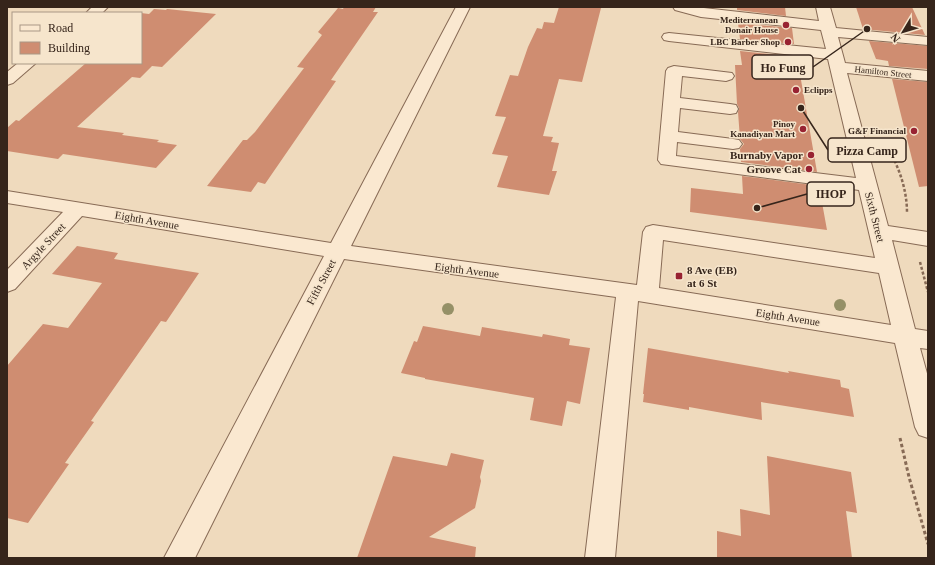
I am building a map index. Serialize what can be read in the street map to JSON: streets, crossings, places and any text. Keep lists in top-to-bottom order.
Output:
{
  "streets": {
    "street": [
      "Hamilton Street",
      "Sixth Street",
      "Eighth Avenue",
      "Argyle Street",
      "Fifth Street"
    ]
  },
  "crossings": [
    ["Hamilton Street", "Sixth Street"],
    ["Sixth Street", "Eighth Avenue"],
    ["Eighth Avenue", "Argyle Street"],
    ["Eighth Avenue", "Fifth Street"]
  ],
  "places": {
    "other": [
      "Mediterranean Donair House",
      "Ho Fung",
      "LBC Barber Shop",
      "Eclipps",
      "Pizza Camp",
      "Pinoy Kanadiyan Mart",
      "G&F Financial",
      "Burnaby Vapor",
      "Groove Cat",
      "IHOP"
    ],
    "transit": ["8 Ave (EB) at 6 St"]
  },
  "legend": ["Road", "Building"],
  "north": "bottom left"
}
